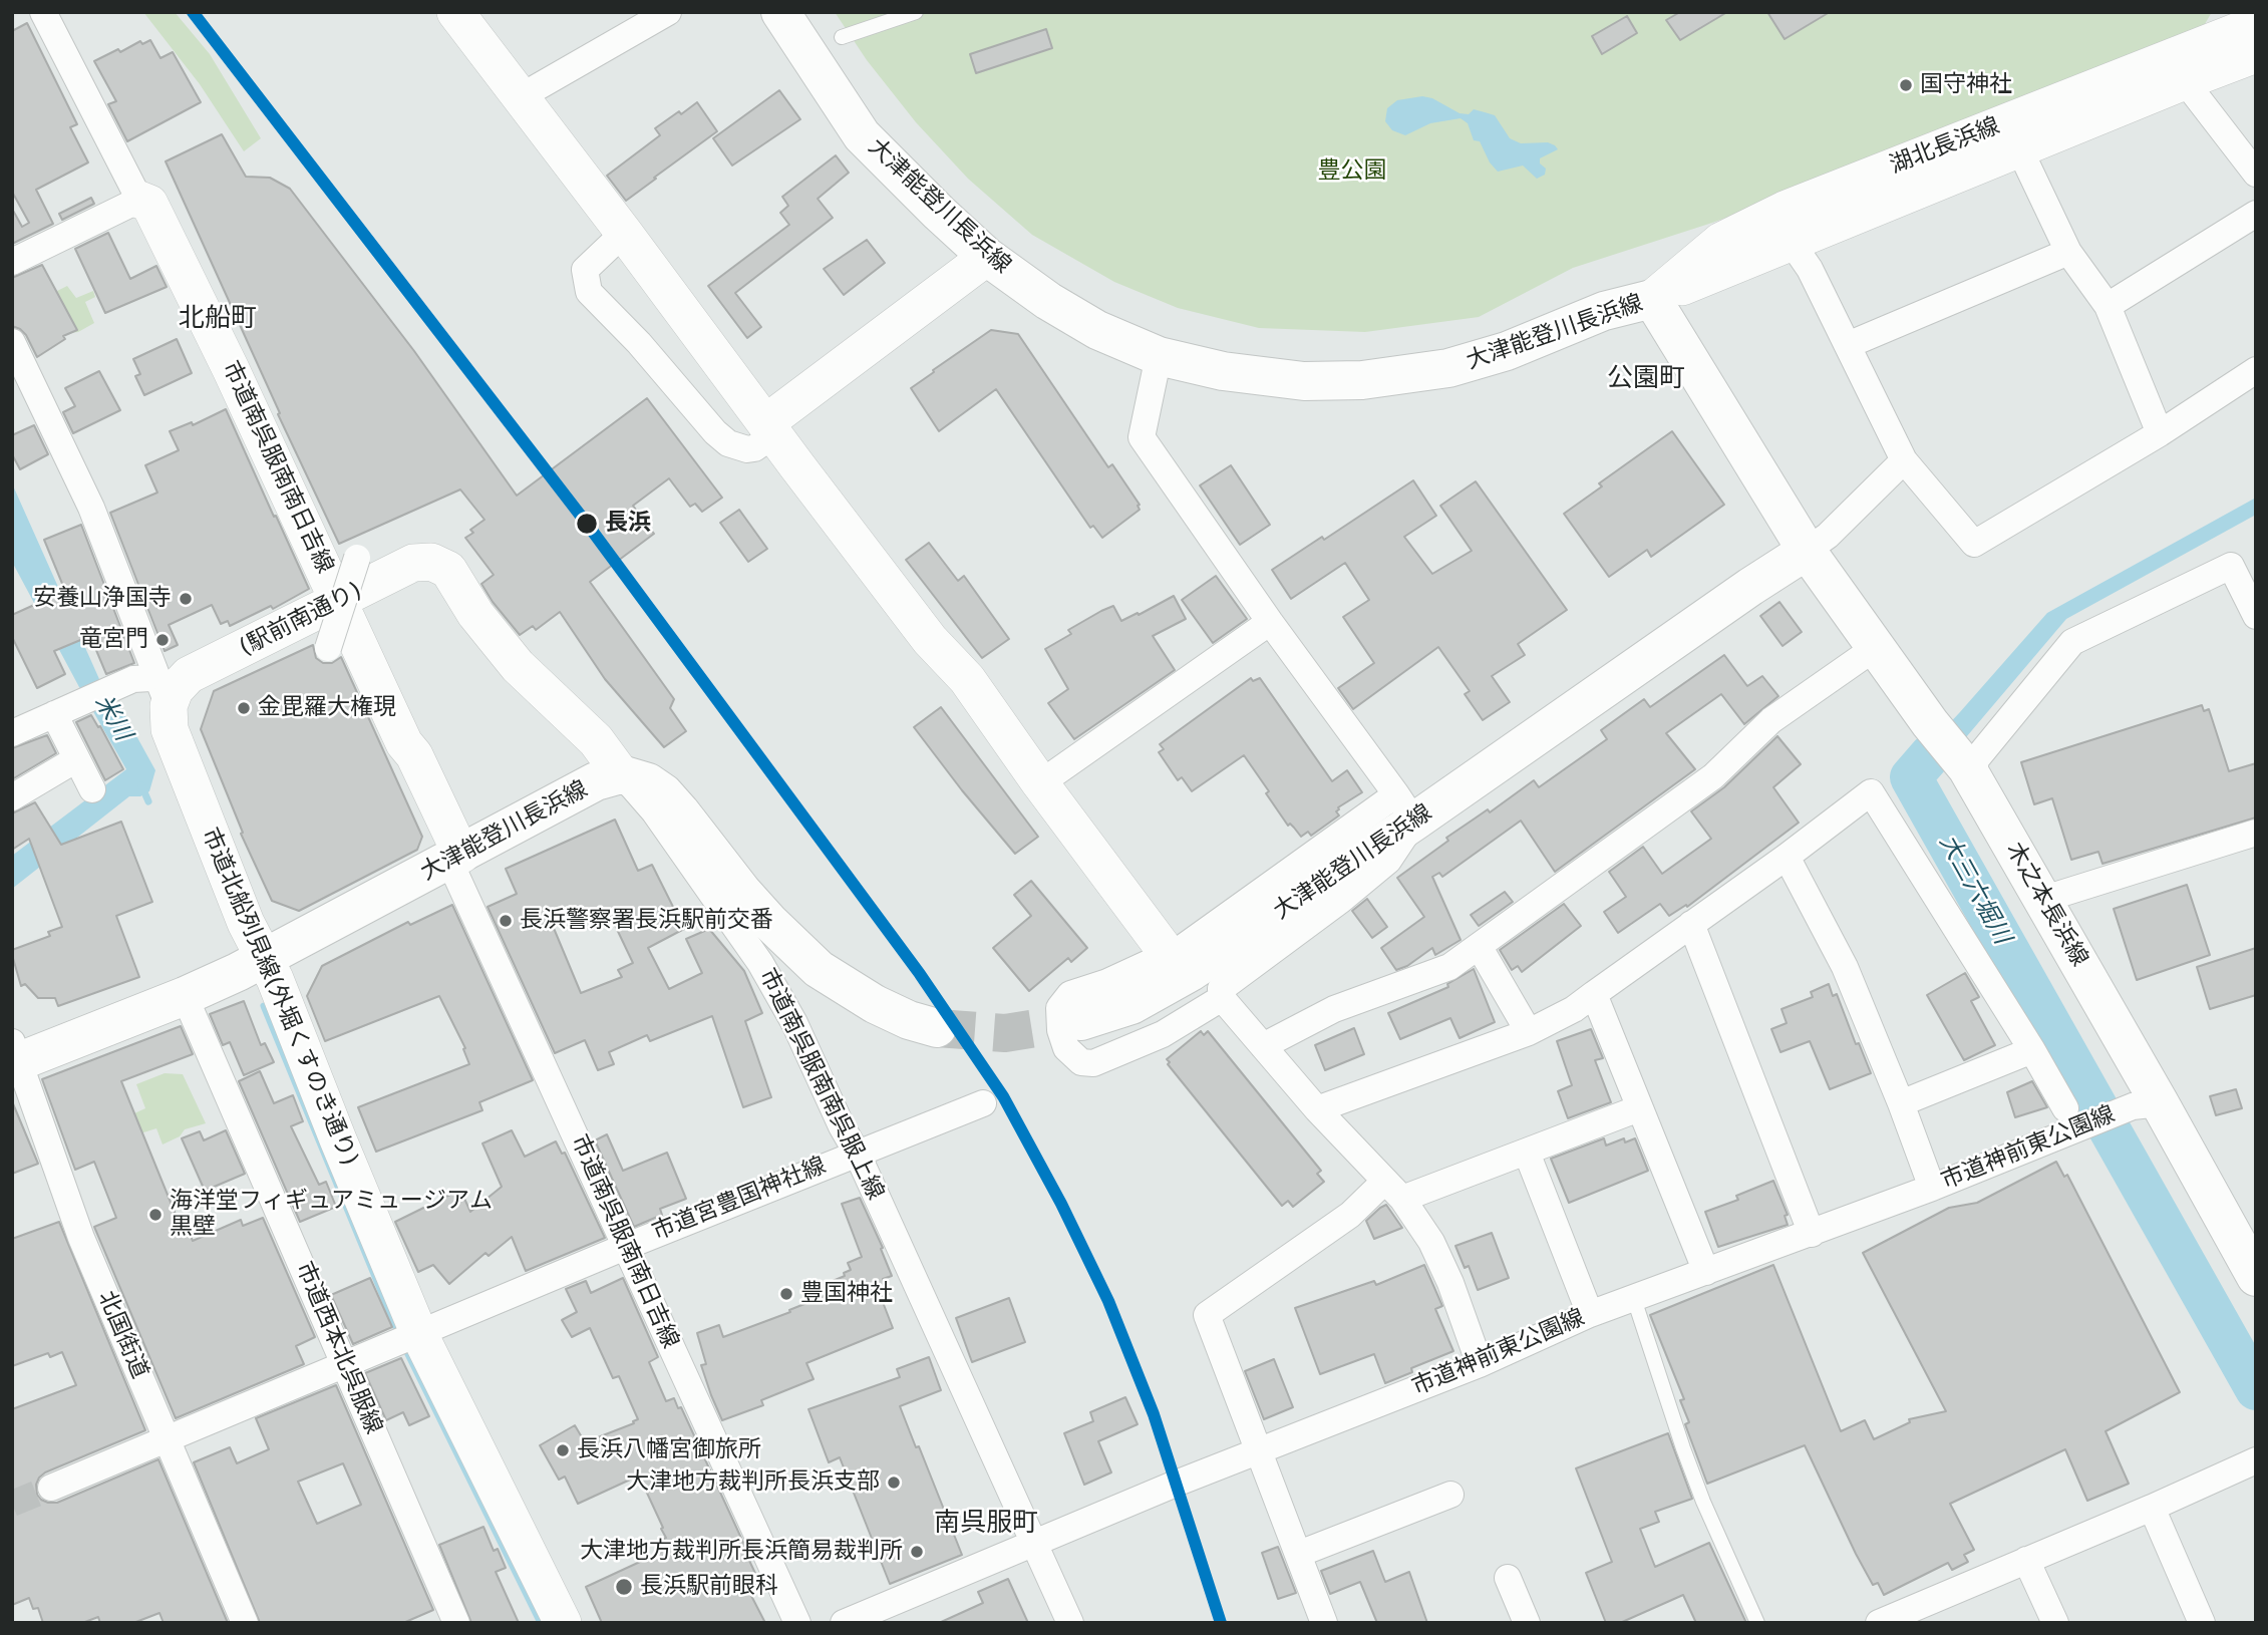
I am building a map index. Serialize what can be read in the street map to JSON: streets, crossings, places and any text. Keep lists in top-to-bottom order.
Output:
{
  "streets": {
    "main road": ["大津能登川長浜線", "木之本長浜線"],
    "street": [
      "湖北長浜線",
      "市道南呉服南南日吉線",
      "(駅前南通り)",
      "市道北船列見線(外堀くすのき通り)",
      "市道南呉服南南呉服上線",
      "市道神前東公園線",
      "市道宮豊国神社線",
      "北国街道",
      "市道西本北呉服線"
    ]
  },
  "crossings": [
    ["湖北長浜線", "大津能登川長浜線"],
    ["大津能登川長浜線", "市道南呉服南南日吉線"],
    ["大津能登川長浜線", "木之本長浜線"],
    ["大津能登川長浜線", "市道北船列見線(外堀くすのき通り)"],
    ["大津能登川長浜線", "市道南呉服南南呉服上線"],
    ["大津能登川長浜線", "北国街道"],
    ["大津能登川長浜線", "市道西本北呉服線"],
    ["市道南呉服南南日吉線", "(駅前南通り)"],
    ["市道南呉服南南日吉線", "市道宮豊国神社線"],
    ["(駅前南通り)", "市道北船列見線(外堀くすのき通り)"],
    ["(駅前南通り)", "市道南呉服南南呉服上線"],
    ["木之本長浜線", "市道神前東公園線"],
    ["市道北船列見線(外堀くすのき通り)", "市道宮豊国神社線"],
    ["市道南呉服南南呉服上線", "市道神前東公園線"],
    ["市道南呉服南南呉服上線", "市道宮豊国神社線"],
    ["市道宮豊国神社線", "北国街道"],
    ["市道宮豊国神社線", "市道西本北呉服線"]
  ],
  "districts": ["北船町", "公園町", "南呉服町"],
  "water": ["米川", "大三六堀川"],
  "parks": ["豊公園"],
  "places": [
    "国守神社",
    "長浜",
    "安養山浄国寺",
    "竜宮門",
    "金毘羅大権現",
    "長浜警察署長浜駅前交番",
    "海洋堂フィギュアミュージアム 黒壁",
    "豊国神社",
    "長浜八幡宮御旅所",
    "大津地方裁判所長浜支部",
    "大津地方裁判所長浜簡易裁判所",
    "長浜駅前眼科"
  ]
}
